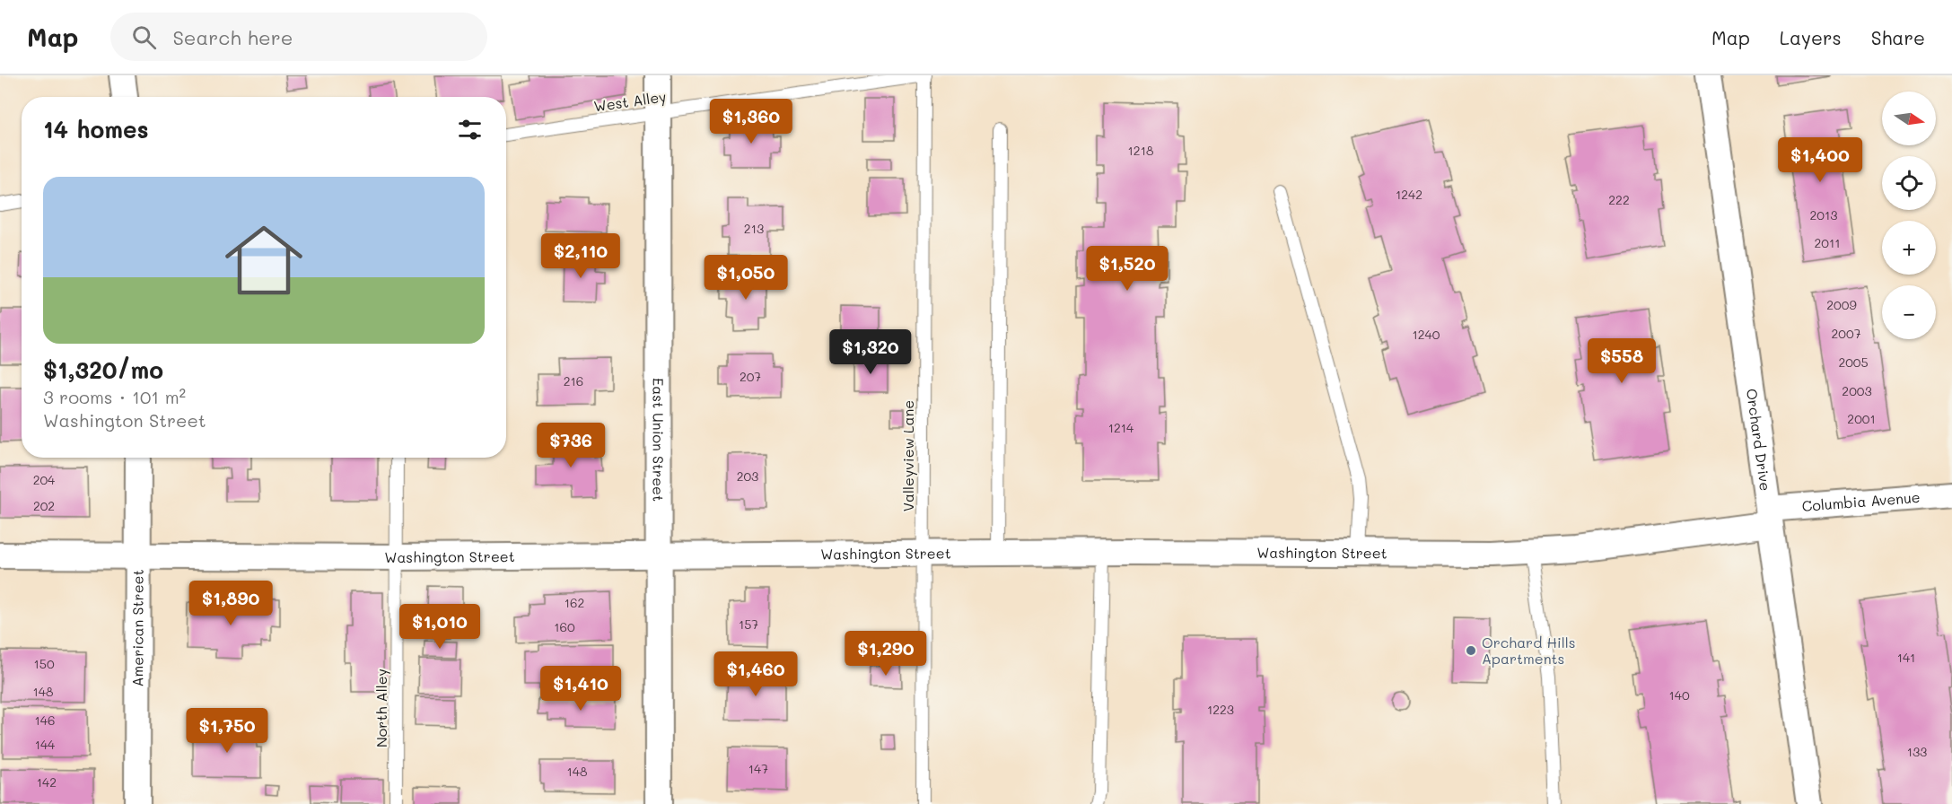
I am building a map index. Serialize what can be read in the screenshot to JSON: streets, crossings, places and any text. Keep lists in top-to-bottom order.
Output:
{
  "streets": {
    "street": [
      "East Union Street",
      "Orchard Drive",
      "Columbia Avenue",
      "Washington Street",
      "American Street"
    ],
    "lane": ["West Alley", "Valleyview Lane", "North Alley"]
  },
  "crossings": [
    ["West Alley", "East Union Street"],
    ["West Alley", "Valleyview Lane"],
    ["East Union Street", "Washington Street"],
    ["Orchard Drive", "Columbia Avenue"],
    ["Orchard Drive", "Washington Street"],
    ["Valleyview Lane", "Washington Street"],
    ["Columbia Avenue", "Washington Street"],
    ["Washington Street", "American Street"],
    ["Washington Street", "North Alley"]
  ],
  "places": ["Orchard Hills Apartments"],
  "house_numbers": [
    "1218",
    "1242",
    "222",
    "2013",
    "213",
    "2011",
    "2009",
    "2007",
    "1240",
    "2005",
    "207",
    "216",
    "2003",
    "2001",
    "1214",
    "203",
    "204",
    "202",
    "162",
    "157",
    "160",
    "141",
    "150",
    "148",
    "140",
    "1223",
    "146",
    "144",
    "133",
    "147",
    "148",
    "142"
  ],
  "north": "right",
  "page": {
    "header": "Map",
    "search": "Search here",
    "nav": ["Map", "Layers", "Share"],
    "map_buttons": ["+", "−"],
    "heading": "14 homes",
    "price": [
      "$1,360",
      "$1,400",
      "$2,110",
      "$1,520",
      "$1,050",
      "$1,320",
      "$558",
      "$736",
      "$1,890",
      "$1,010",
      "$1,290",
      "$1,460",
      "$1,410",
      "$1,750"
    ],
    "list": [
      {
        "name": "$1,320/mo",
        "note": "3 rooms · 101 m² · Washington Street"
      }
    ]
  }
}
